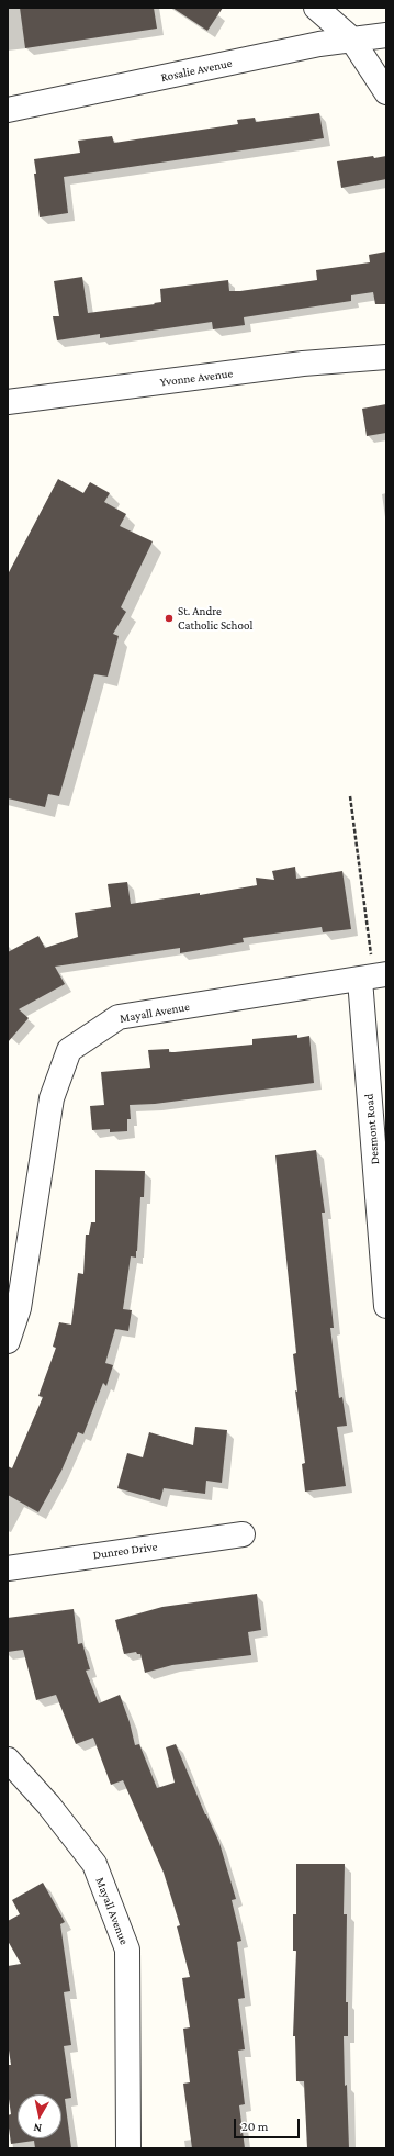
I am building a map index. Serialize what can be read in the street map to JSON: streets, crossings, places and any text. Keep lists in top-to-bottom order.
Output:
{
  "streets": {
    "street": [
      "Rosalie Avenue",
      "Yvonne Avenue",
      "Mayall Avenue",
      "Desmont Road",
      "Dunreo Drive"
    ]
  },
  "crossings": [
    ["Mayall Avenue", "Desmont Road"]
  ],
  "places": ["St. Andre Catholic School"],
  "scale_bar": "20 m",
  "north": "bottom"
}
